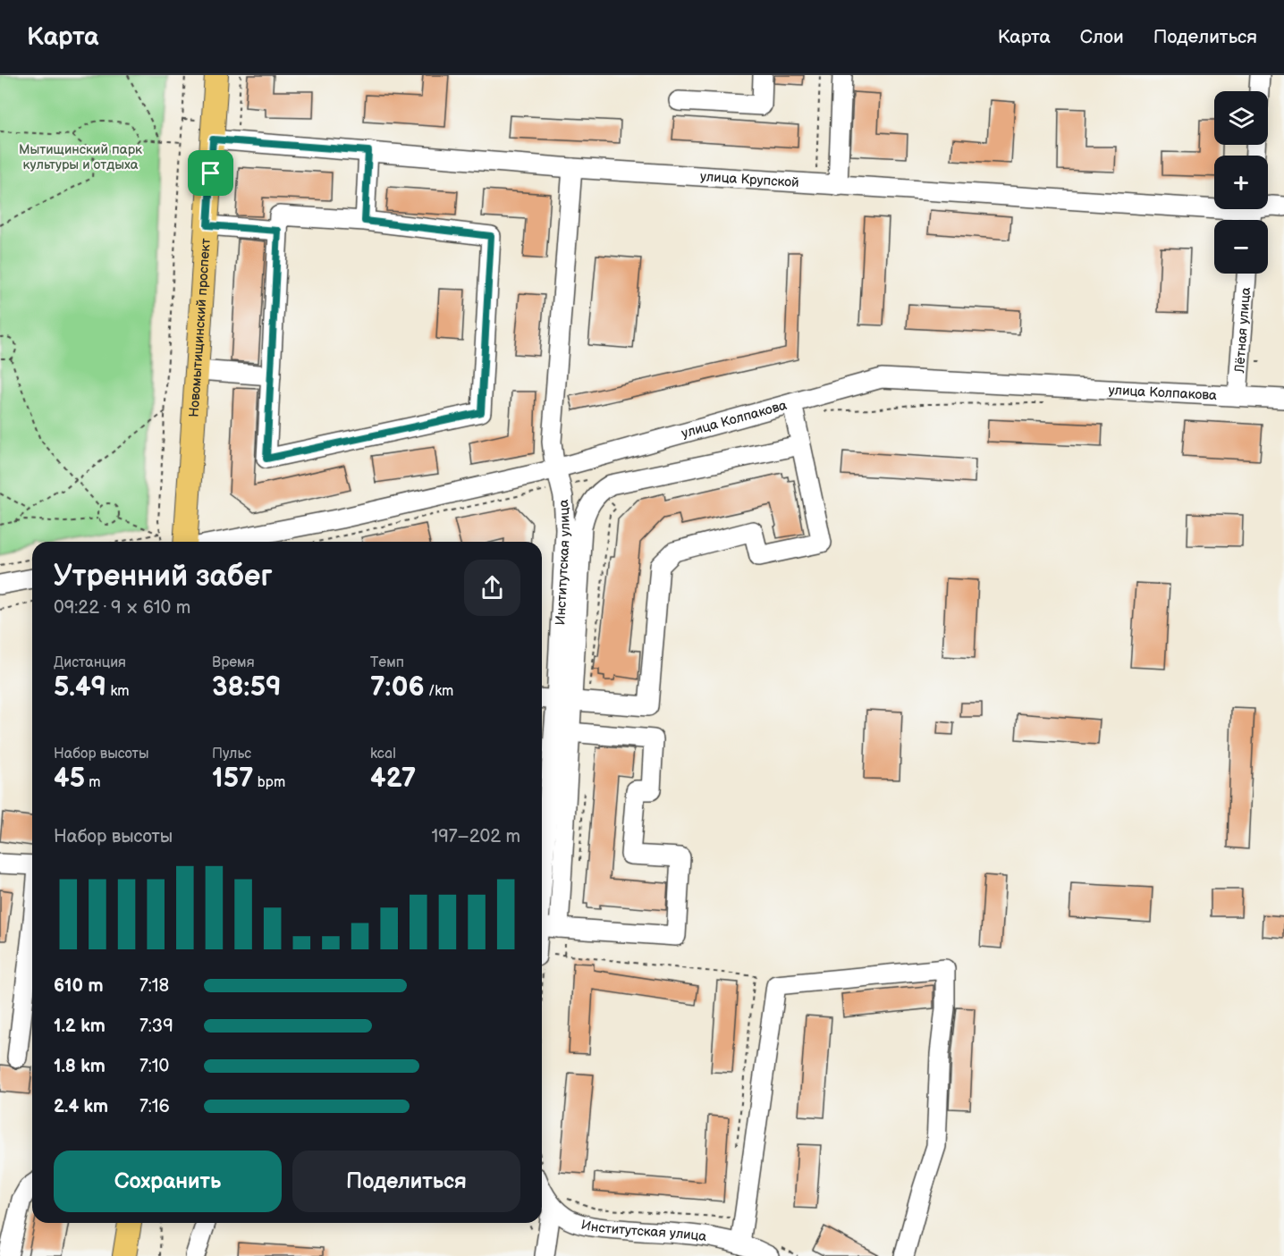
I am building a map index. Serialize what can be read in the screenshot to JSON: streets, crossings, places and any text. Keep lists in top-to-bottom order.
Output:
{
  "streets": {
    "main road": ["Новомытищинский проспект"],
    "street": [
      "улица Крупской",
      "Лётная улица",
      "улица Колпакова",
      "Институтская улица"
    ]
  },
  "crossings": [
    ["улица Крупской", "Новомытищинский проспект"],
    ["улица Крупской", "Институтская улица"],
    ["Лётная улица", "улица Колпакова"],
    ["улица Колпакова", "Институтская улица"]
  ],
  "parks": ["Мытищинский парк культуры и отдыха"],
  "page": {
    "header": "Карта",
    "nav": ["Карта", "Слои", "Поделиться"],
    "map_buttons": ["+", "−"],
    "heading": ["Утренний забег", "09:22 · 9 × 610 m"],
    "stats": [
      ["Дистанция", "5.49 km"],
      ["Время", "38:59"],
      ["Темп", "7:06 /km"],
      ["Набор высоты", "45 m"],
      ["Пульс", "157 bpm"],
      ["kcal", "427"]
    ],
    "chart": ["Набор высоты", "197–202 m"],
    "list": [
      {
        "name": "610 m",
        "note": "7:18"
      },
      {
        "name": "1.2 km",
        "note": "7:39"
      },
      {
        "name": "1.8 km",
        "note": "7:10"
      },
      {
        "name": "2.4 km",
        "note": "7:16"
      }
    ],
    "buttons": ["Сохранить", "Поделиться"]
  }
}
